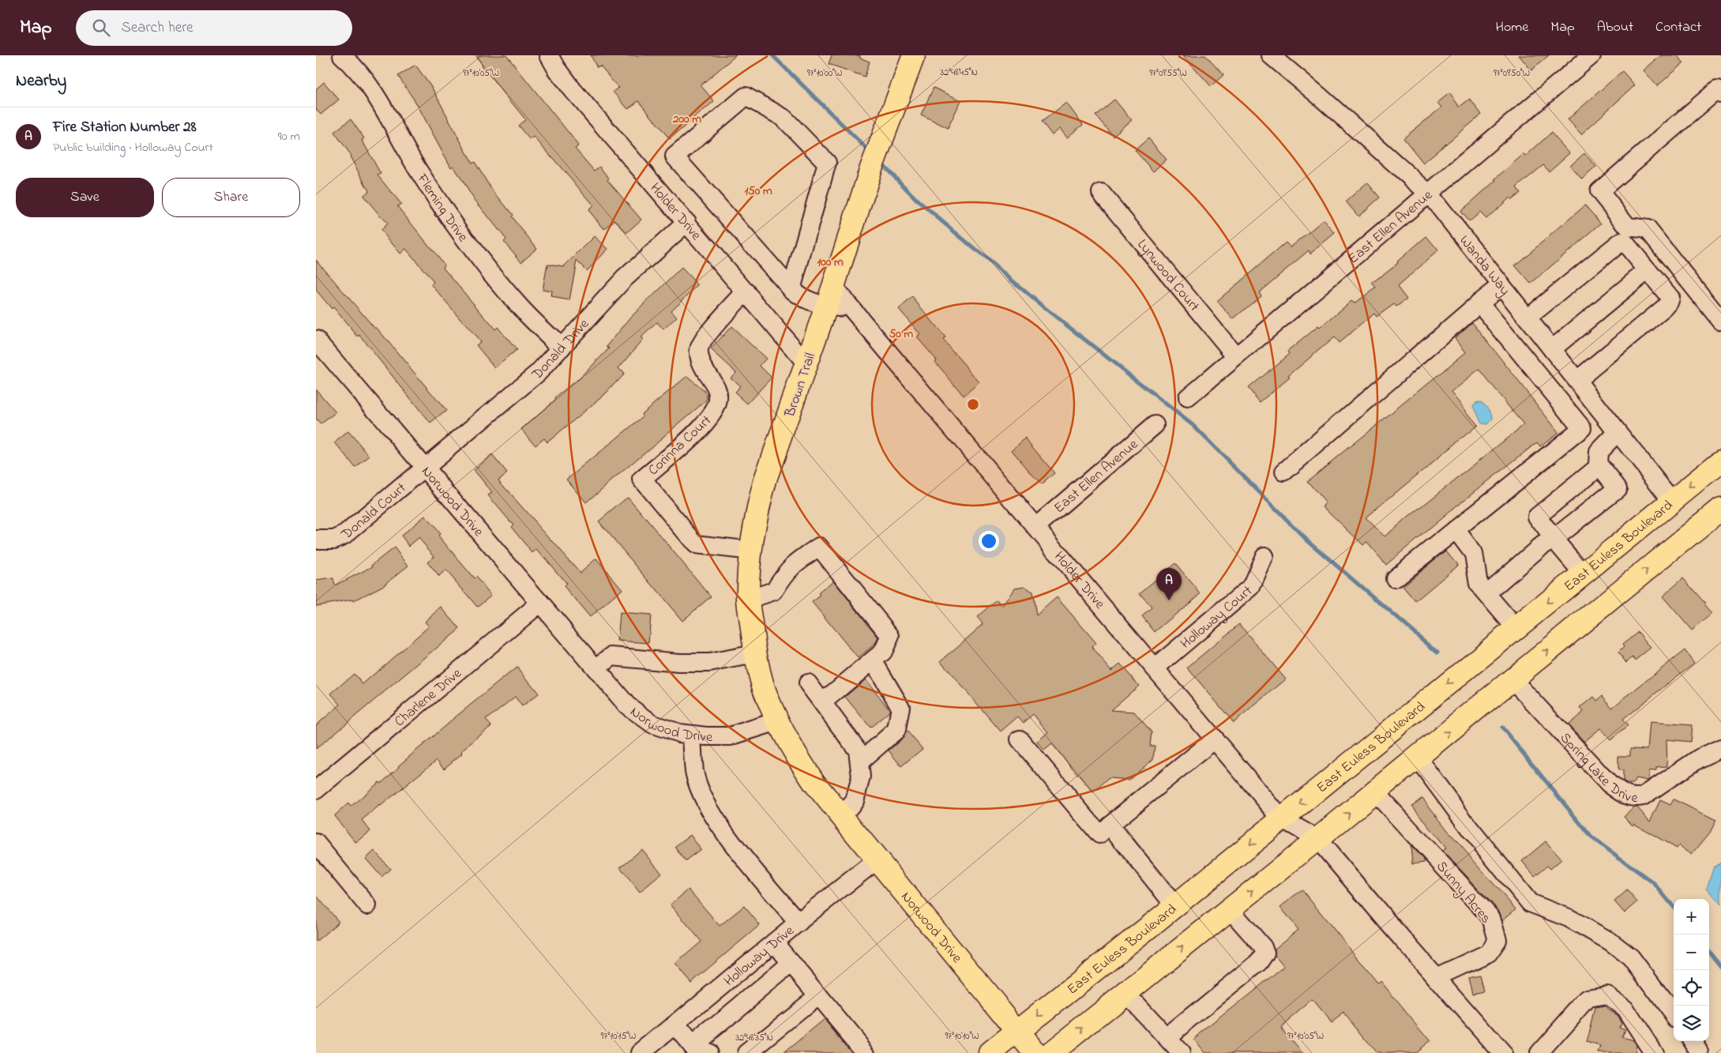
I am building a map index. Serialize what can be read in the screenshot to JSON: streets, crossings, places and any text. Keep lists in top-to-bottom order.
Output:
{
  "streets": {
    "main road": ["Brown Trail", "Norwood Drive", "East Euless Boulevard"],
    "street": [
      "Fleming Drive",
      "Holder Drive",
      "East Ellen Avenue",
      "Wanda Way",
      "Lynwood Court",
      "Donald Drive",
      "Corinna Court",
      "Donald Court",
      "Holloway Court",
      "Charlene Drive",
      "Spring Lake Drive",
      "Sunny Acres",
      "Holloway Drive"
    ]
  },
  "crossings": [
    ["Fleming Drive", "Donald Drive"],
    ["Holder Drive", "East Ellen Avenue"],
    ["Holder Drive", "Donald Drive"],
    ["Holder Drive", "Brown Trail"],
    ["Holder Drive", "Corinna Court"],
    ["Holder Drive", "East Euless Boulevard"],
    ["Holder Drive", "Holloway Court"],
    ["East Ellen Avenue", "Wanda Way"],
    ["East Ellen Avenue", "Lynwood Court"],
    ["Wanda Way", "East Euless Boulevard"],
    ["Donald Drive", "Norwood Drive"],
    ["Donald Drive", "Donald Court"],
    ["Brown Trail", "Corinna Court"],
    ["Brown Trail", "Norwood Drive"],
    ["Norwood Drive", "Donald Court"],
    ["Norwood Drive", "East Euless Boulevard"],
    ["Norwood Drive", "Charlene Drive"],
    ["Norwood Drive", "Holloway Drive"]
  ],
  "page": {
    "header": "Map",
    "search": "Search here",
    "nav": [
      "Home",
      "Map",
      "About",
      "Contact"
    ],
    "heading": "Nearby",
    "list": [
      {
        "mark": "A",
        "name": "Fire Station Number 28",
        "note": "Public building · Holloway Court",
        "value": "90 m"
      }
    ],
    "buttons": ["Save", "Share"],
    "pins": "A",
    "map_buttons": ["+", "−"]
  },
  "coordinates": [
    "32°48'45\"N",
    "97°10'05\"W",
    "97°10'00\"W",
    "97°09'55\"W",
    "97°09'50\"W",
    "97°10'15\"W",
    "97°10'10\"W",
    "32°48'35\"N"
  ],
  "rings": [
    "200 m",
    "150 m",
    "100 m",
    "50 m"
  ]
}
